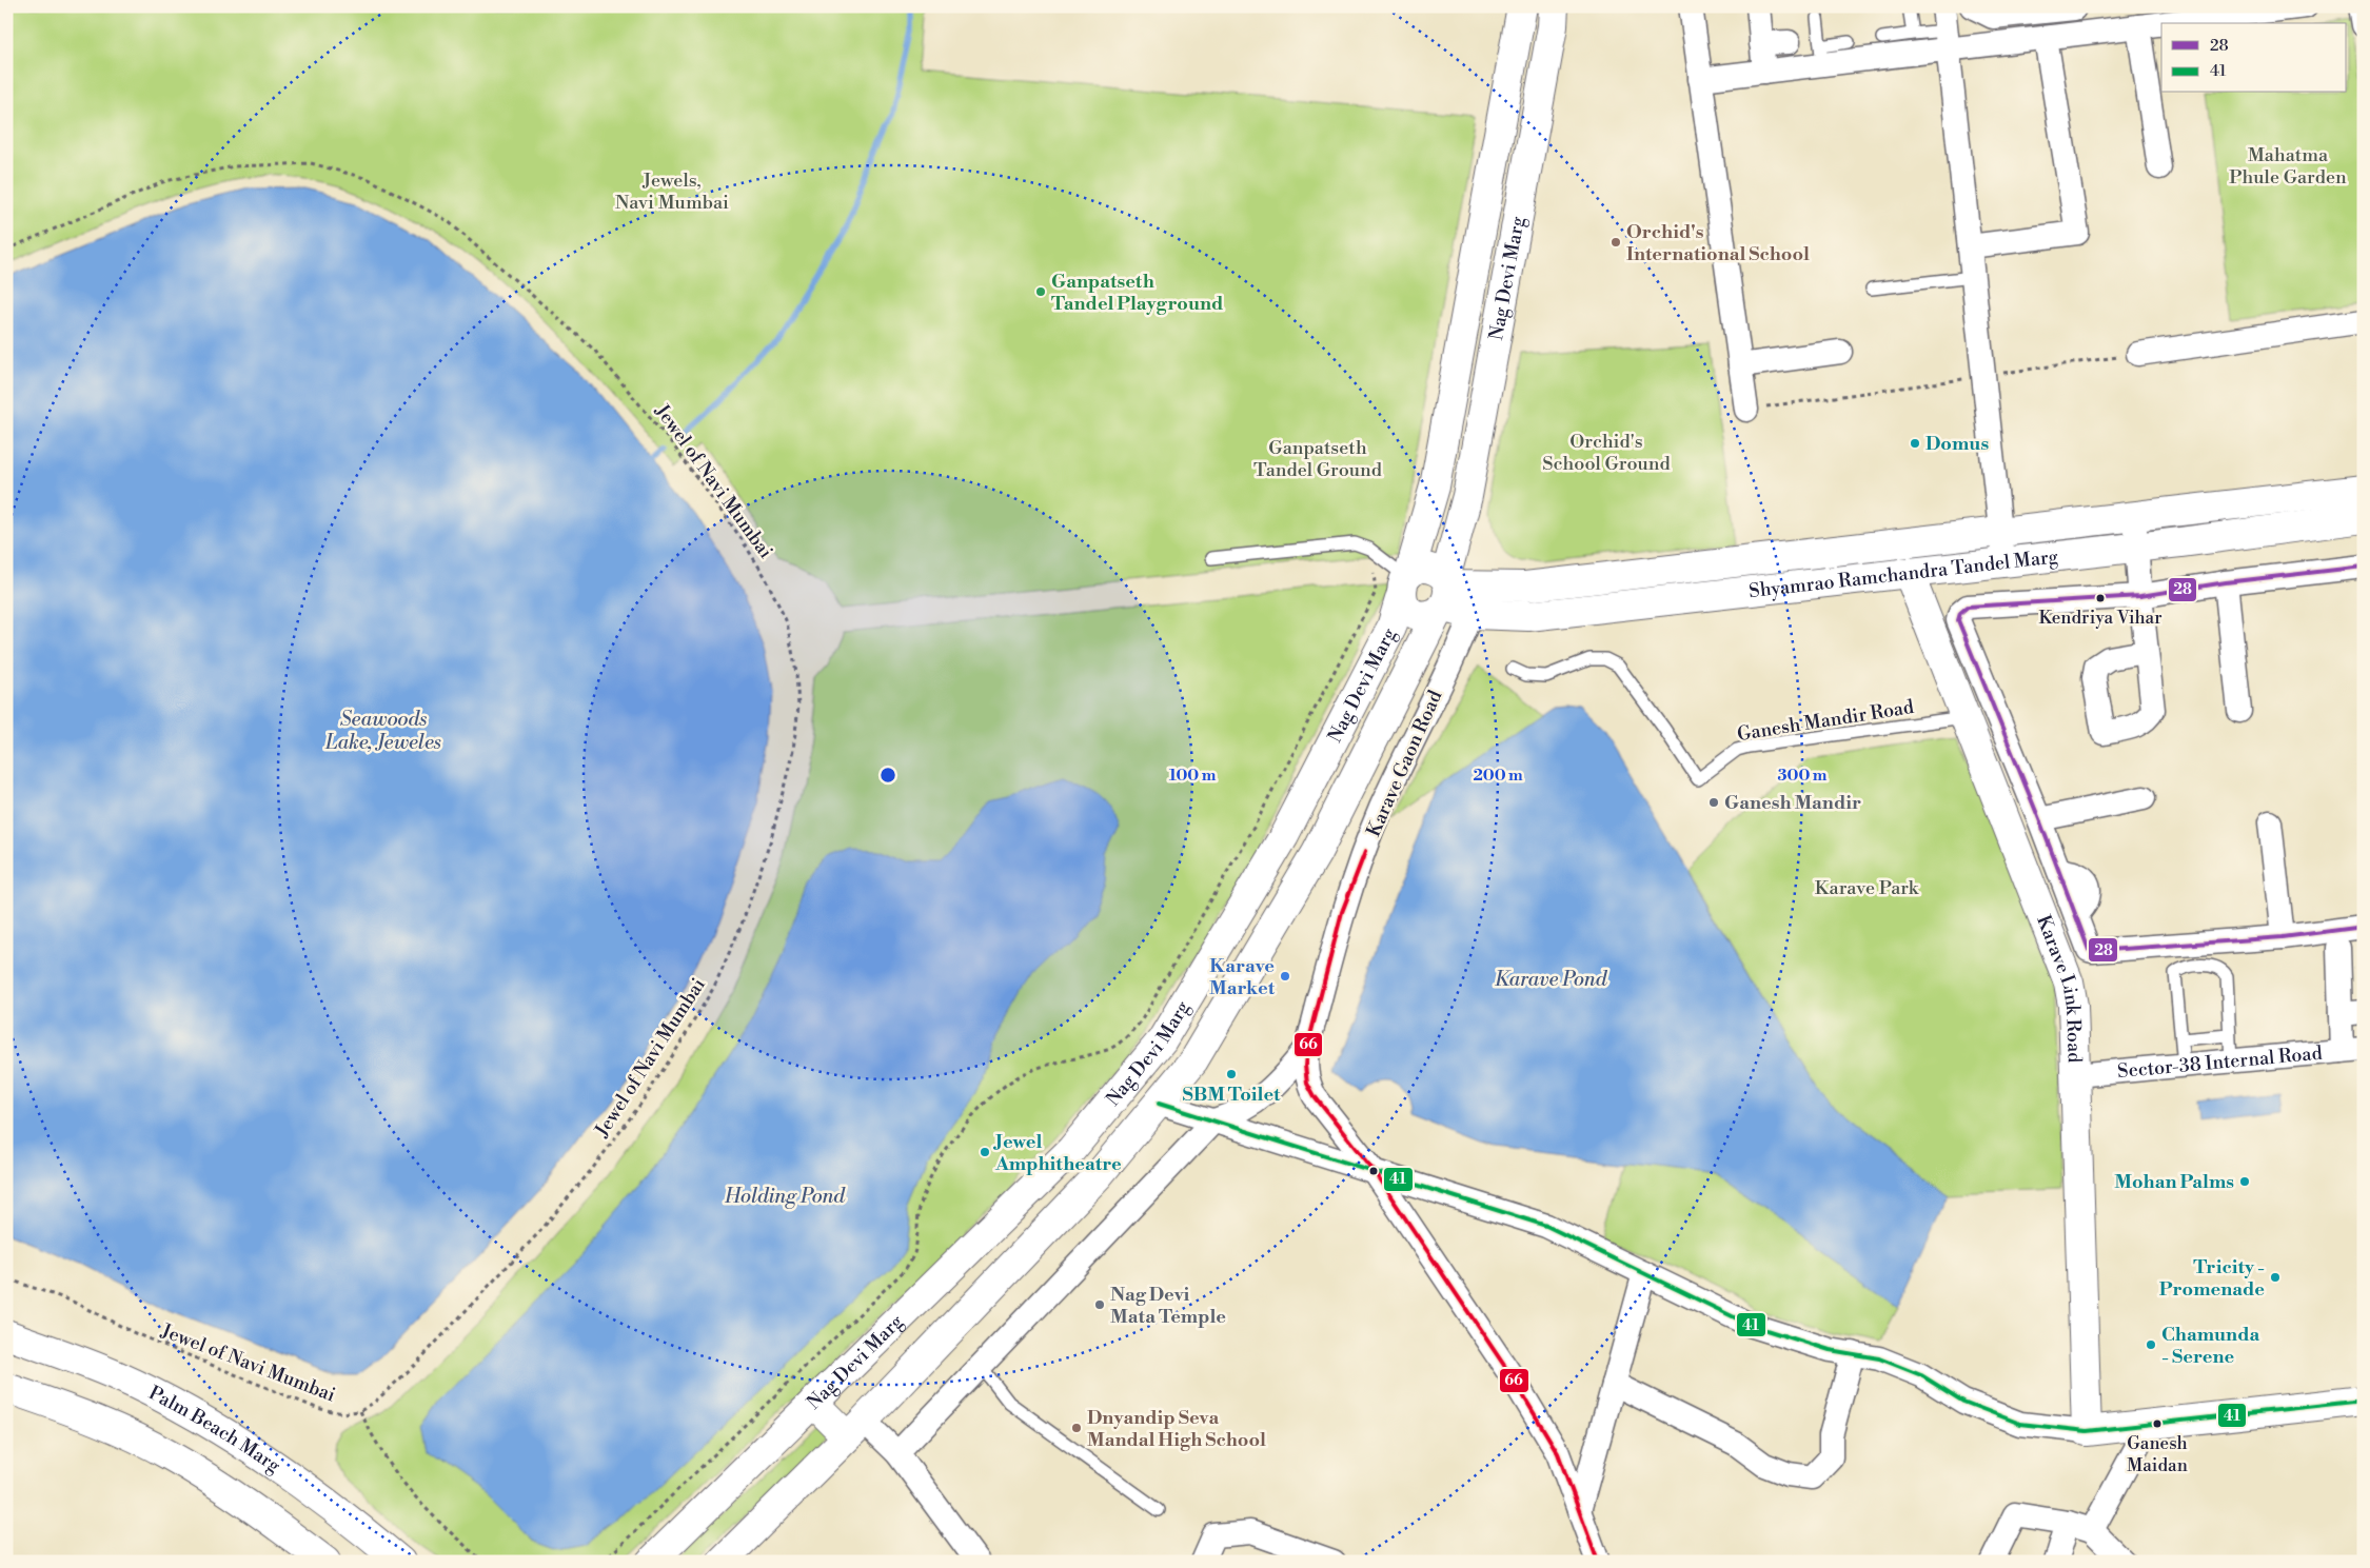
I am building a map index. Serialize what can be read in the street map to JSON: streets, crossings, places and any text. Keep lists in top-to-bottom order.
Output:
{
  "streets": {
    "main road": [
      "Nag Devi Marg",
      "Shyamrao Ramchandra Tandel Marg",
      "Karave Link Road",
      "Palm Beach Marg"
    ],
    "street": ["Karave Gaon Road", "Sector-38 Internal Road"],
    "lane": ["Ganesh Mandir Road"],
    "path": ["Jewel of Navi Mumbai"]
  },
  "crossings": [
    ["Nag Devi Marg", "Shyamrao Ramchandra Tandel Marg"],
    ["Shyamrao Ramchandra Tandel Marg", "Karave Gaon Road"],
    ["Shyamrao Ramchandra Tandel Marg", "Karave Link Road"],
    ["Ganesh Mandir Road", "Karave Link Road"],
    ["Karave Link Road", "Sector-38 Internal Road"]
  ],
  "water": ["Seawoods Lake, Jeweles", "Karave Pond", "Holding Pond"],
  "parks": [
    "Mahatma Phule Garden",
    "Jewels, Navi Mumbai",
    "Orchid's School Ground",
    "Ganpatseth Tandel Ground",
    "Karave Park"
  ],
  "places": [
    "Orchid's International School",
    "Ganpatseth Tandel Playground",
    "Domus",
    "Kendriya Vihar",
    "Ganesh Mandir",
    "Karave Market",
    "SBM Toilet",
    "Jewel Amphitheatre",
    "Mohan Palms",
    "Tricity - Promenade",
    "Nag Devi Mata Temple",
    "Chamunda - Serene",
    "Ganesh Maidan",
    "Dnyandip Seva Mandal High School"
  ],
  "lines": ["transit line 28", "transit line 66", "transit line 41"],
  "legend": ["28", "41"],
  "rings": ["100 m", "200 m", "300 m"]
}
